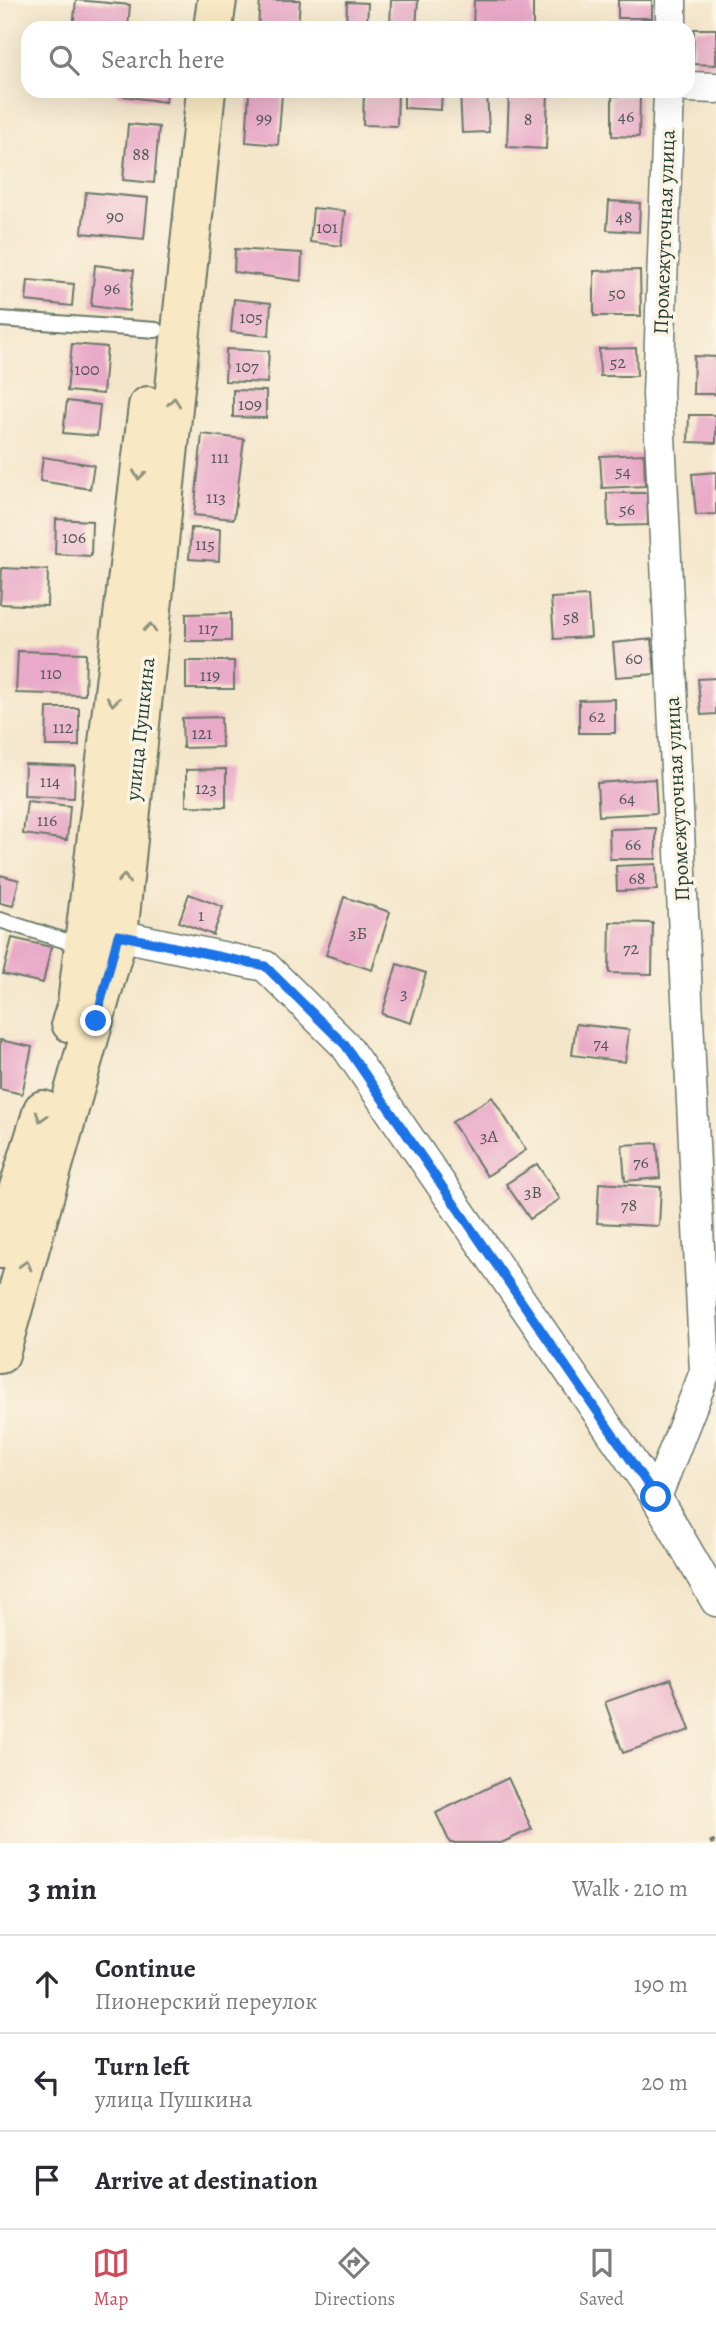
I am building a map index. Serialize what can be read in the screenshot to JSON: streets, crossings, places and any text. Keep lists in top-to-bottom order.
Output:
{
  "streets": {
    "street": ["Промежуточная улица", "улица Пушкина"]
  },
  "house_numbers": [
    "46",
    "99",
    "8",
    "88",
    "90",
    "48",
    "101",
    "96",
    "50",
    "105",
    "52",
    "107",
    "100",
    "109",
    "111",
    "54",
    "113",
    "56",
    "106",
    "115",
    "58",
    "117",
    "60",
    "110",
    "119",
    "62",
    "112",
    "121",
    "114",
    "123",
    "64",
    "116",
    "66",
    "68",
    "1",
    "3Б",
    "72",
    "3",
    "74",
    "3А",
    "76",
    "3В",
    "78"
  ],
  "page": {
    "search": "Search here",
    "heading": ["3 min", "Walk · 210 m"],
    "list": [
      ["Continue", "Пионерский переулок", "190 m"],
      ["Turn left", "улица Пушкина", "20 m"],
      "Arrive at destination"
    ],
    "nav": ["Map", "Directions", "Saved"]
  }
}
